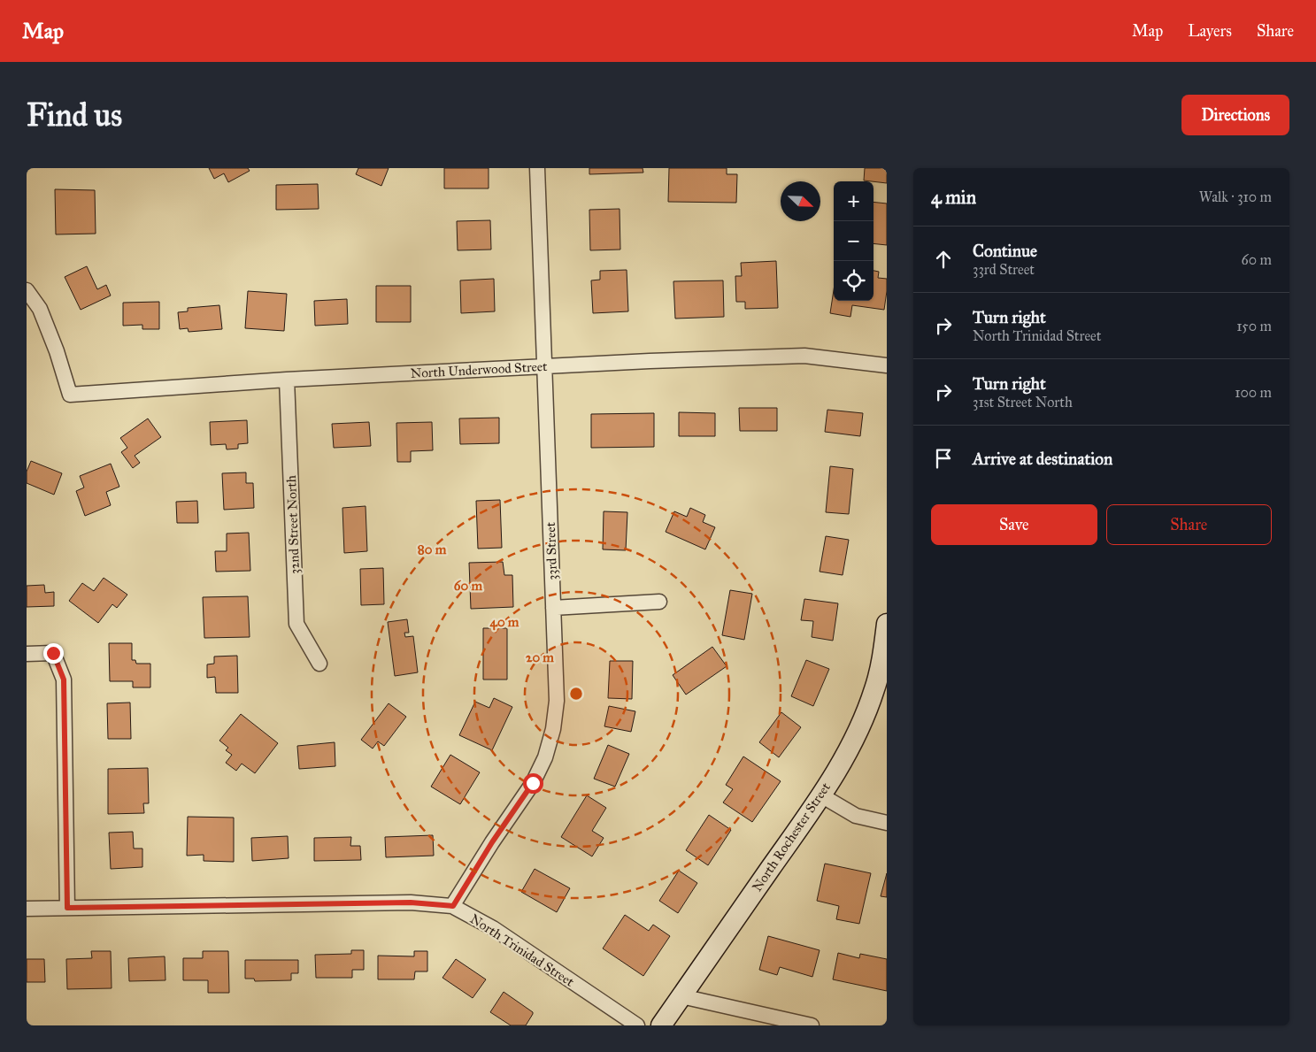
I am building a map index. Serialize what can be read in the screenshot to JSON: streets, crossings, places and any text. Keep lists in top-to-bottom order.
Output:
{
  "streets": {
    "street": [
      "North Underwood Street",
      "32nd Street North",
      "33rd Street",
      "North Rochester Street",
      "North Trinidad Street"
    ]
  },
  "crossings": [
    ["North Underwood Street", "32nd Street North"],
    ["North Underwood Street", "33rd Street"],
    ["33rd Street", "North Trinidad Street"]
  ],
  "north": "bottom right",
  "page": {
    "header": "Map",
    "nav": ["Map", "Layers", "Share"],
    "buttons": [
      "Directions",
      ["Save", "Share"]
    ],
    "title": "Find us",
    "heading": ["4 min", "Walk · 310 m"],
    "map_buttons": ["+", "−"],
    "list": [
      ["Continue", "33rd Street", "60 m"],
      ["Turn right", "North Trinidad Street", "150 m"],
      ["Turn right", "31st Street North", "100 m"],
      "Arrive at destination"
    ]
  },
  "rings": [
    "80 m",
    "60 m",
    "40 m",
    "20 m"
  ]
}
